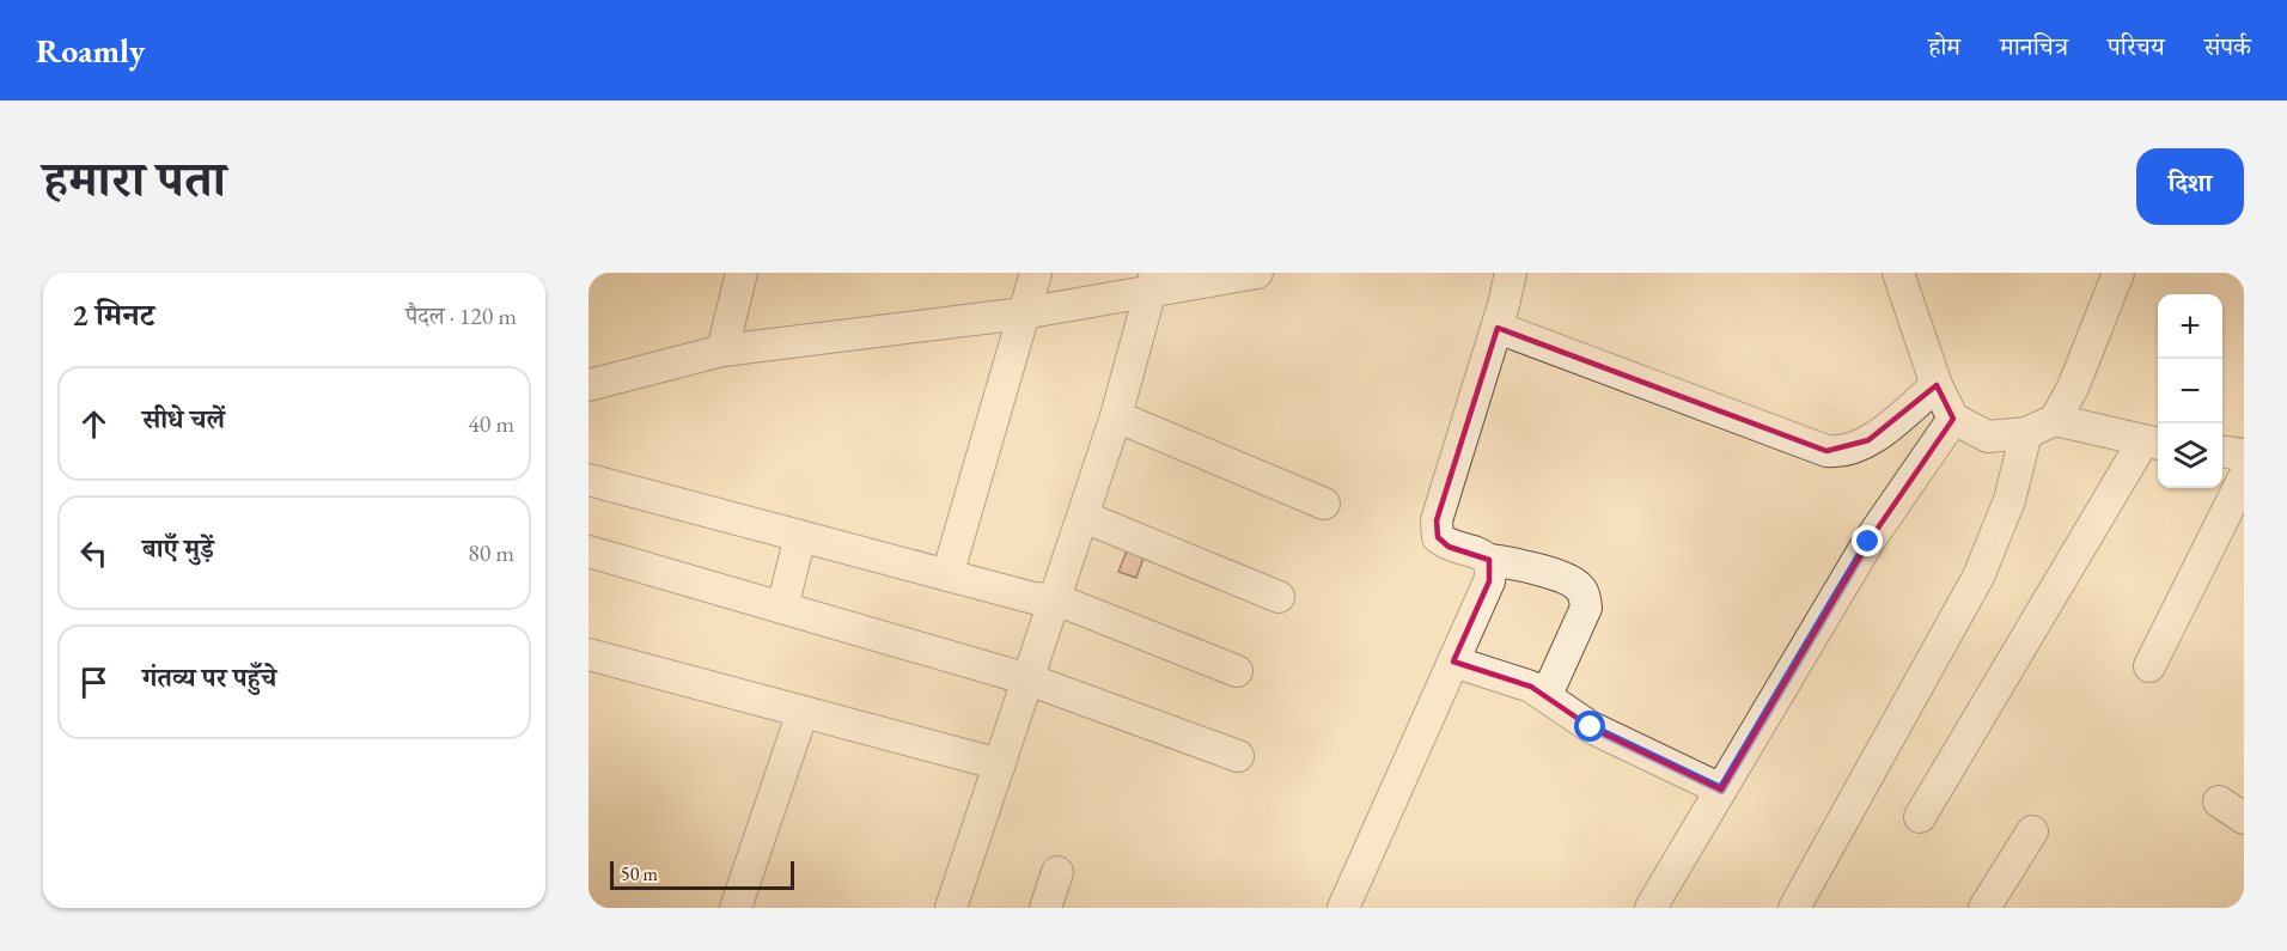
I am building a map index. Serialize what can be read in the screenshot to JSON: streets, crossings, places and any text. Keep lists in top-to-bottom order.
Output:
{
  "scale_bar": "50 m",
  "page": {
    "header": "Roamly",
    "nav": [
      "होम",
      "मानचित्र",
      "परिचय",
      "संपर्क"
    ],
    "title": "हमारा पता",
    "buttons": "दिशा",
    "heading": ["2 मिनट", "पैदल · 120 m"],
    "map_buttons": ["+", "−"],
    "list": [
      ["सीधे चलें", "40 m"],
      ["बाएँ मुड़ें", "80 m"],
      "गंतव्य पर पहुँचे"
    ],
    "scale": "50 m"
  }
}
